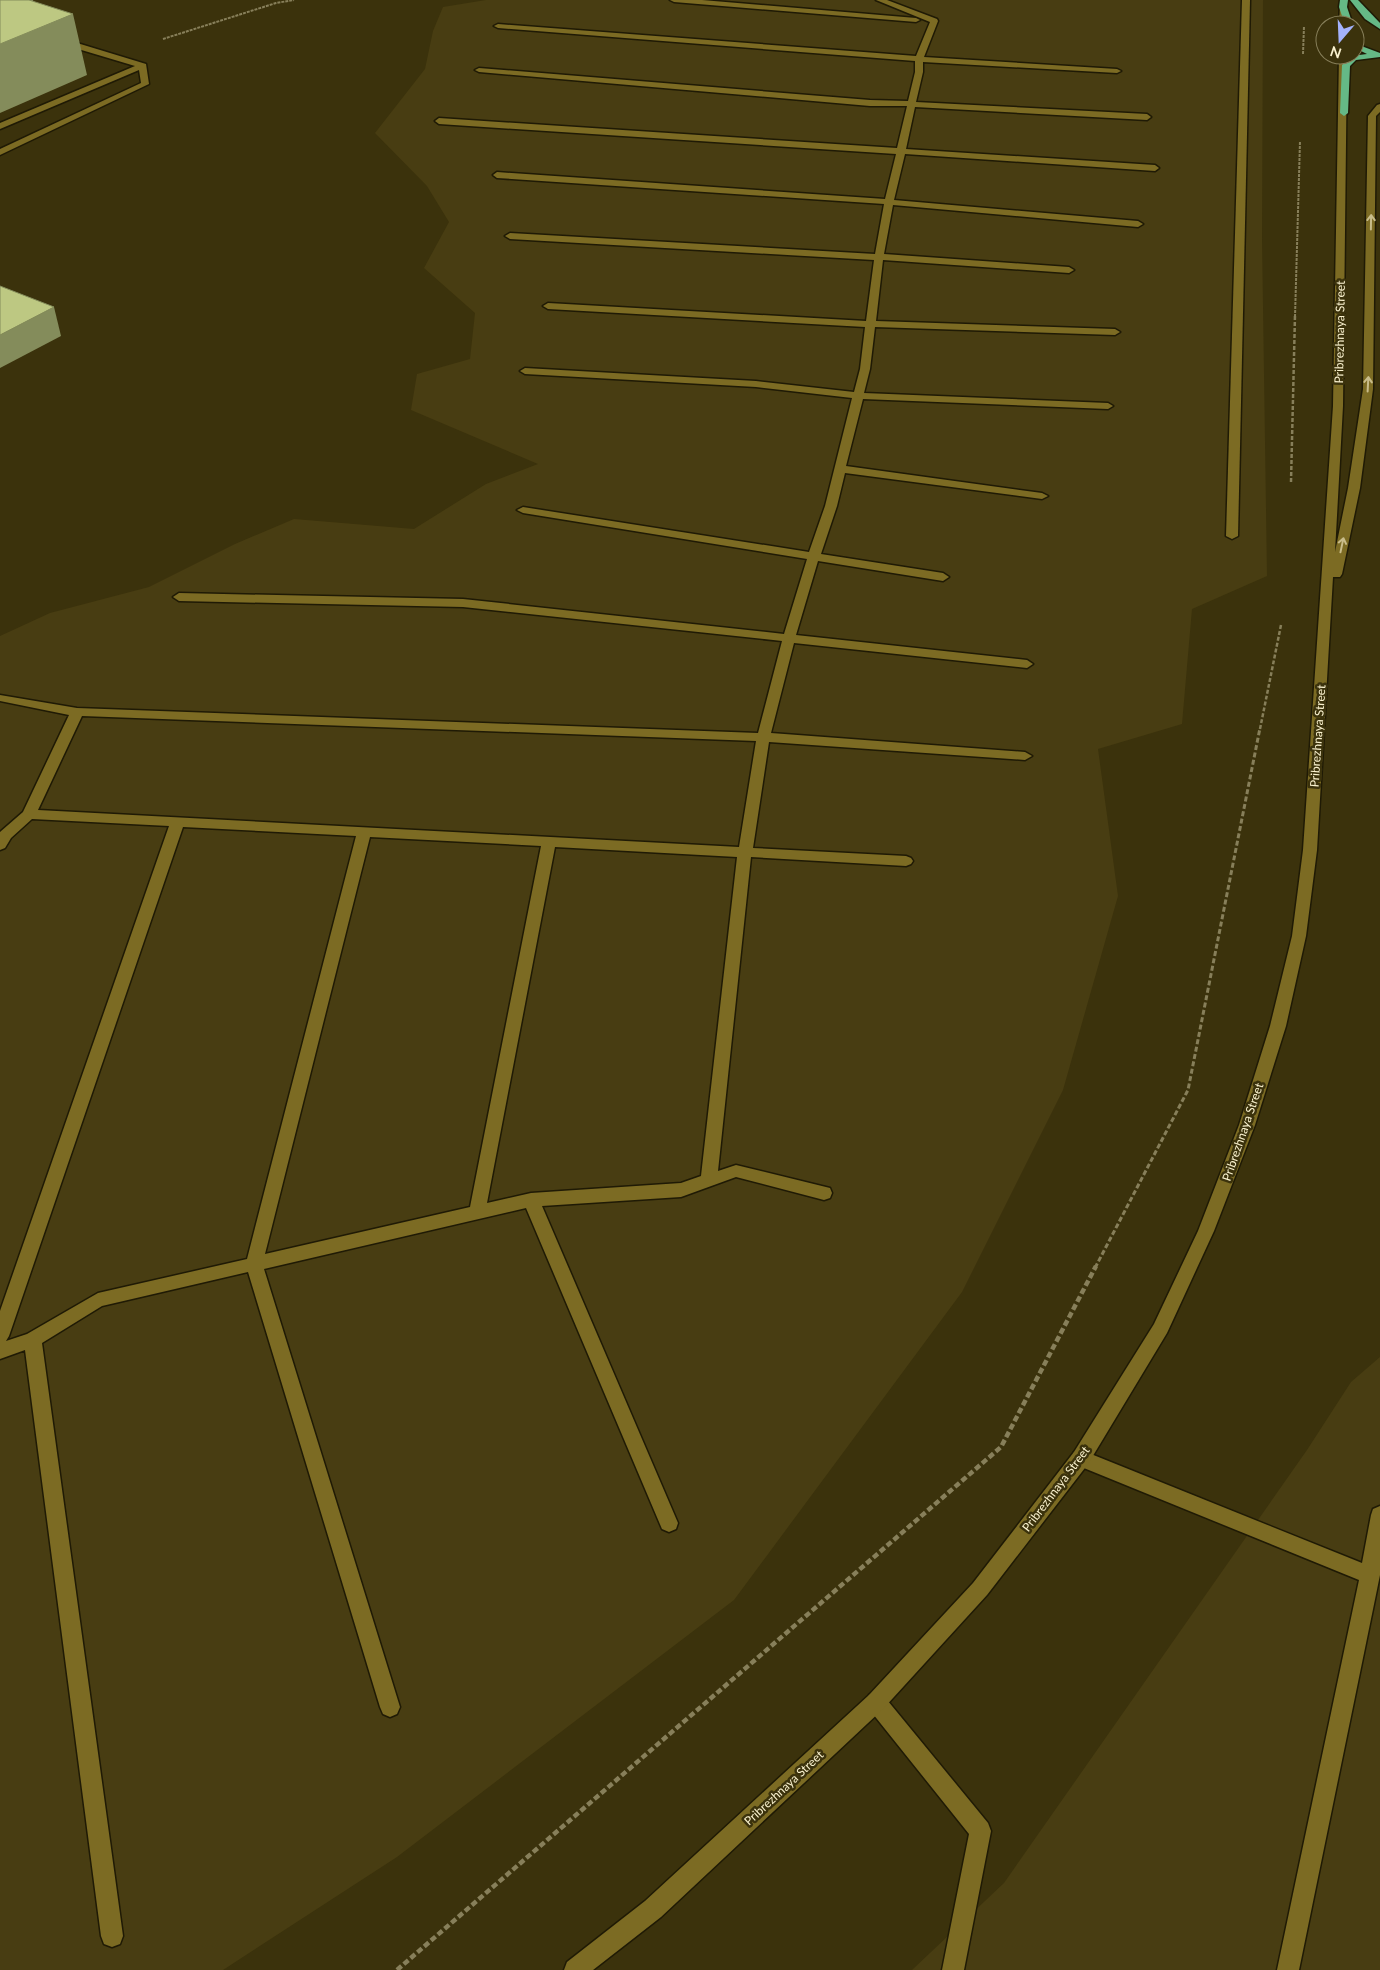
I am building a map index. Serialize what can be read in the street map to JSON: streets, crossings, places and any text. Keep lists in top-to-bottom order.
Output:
{
  "streets": {
    "main road": ["Pribrezhnaya Street"]
  },
  "north": "bottom"
}
